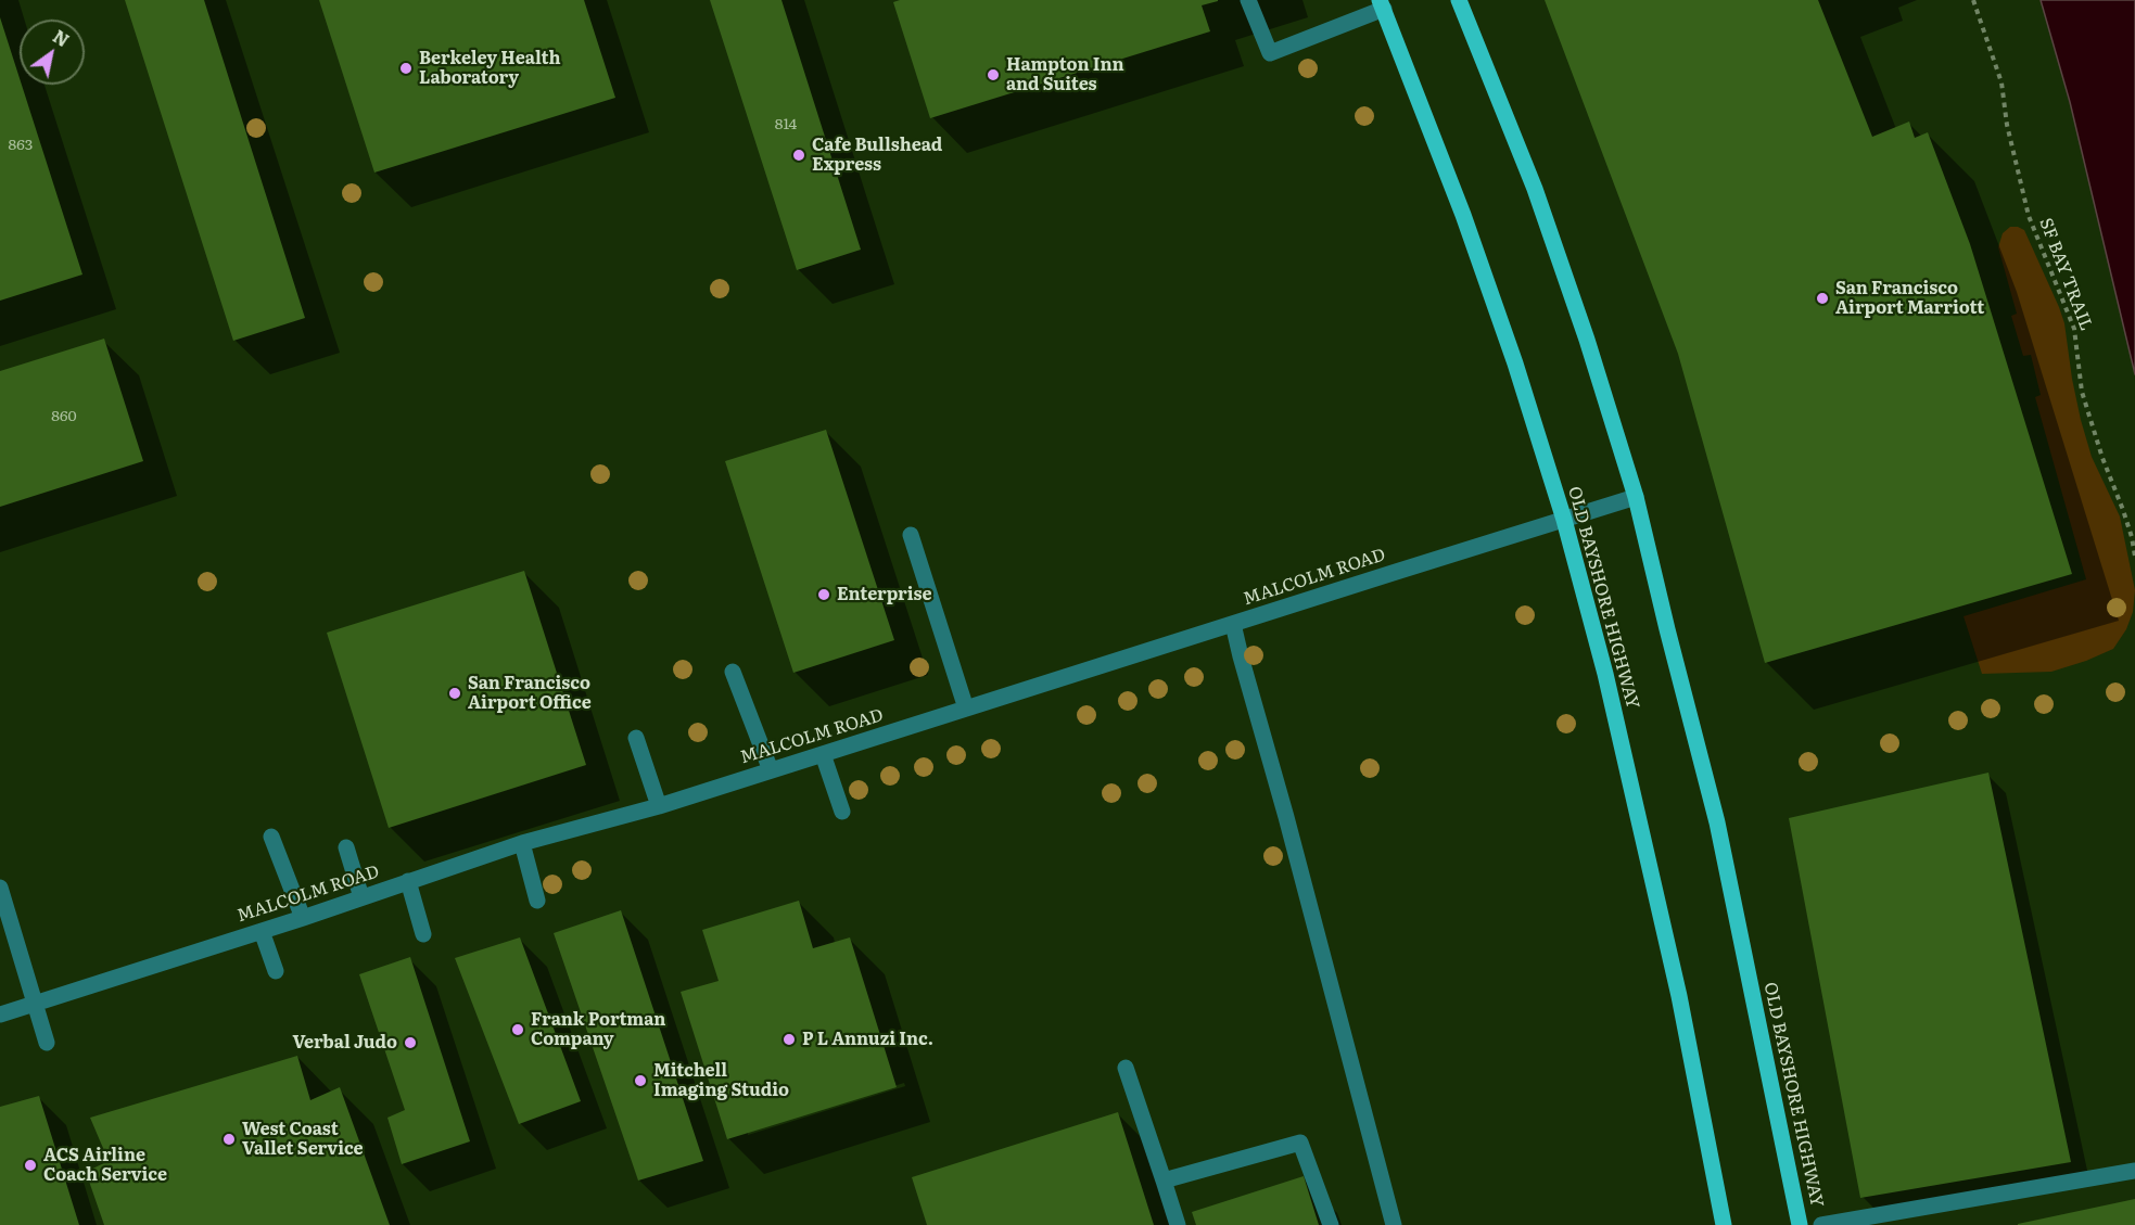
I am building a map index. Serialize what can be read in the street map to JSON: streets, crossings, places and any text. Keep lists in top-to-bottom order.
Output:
{
  "streets": {
    "main road": ["OLD BAYSHORE HIGHWAY"],
    "street": ["MALCOLM ROAD"],
    "path": ["SF BAY TRAIL"]
  },
  "crossings": [
    ["MALCOLM ROAD", "OLD BAYSHORE HIGHWAY"]
  ],
  "places": [
    "Berkeley Health Laboratory",
    "Hampton Inn and Suites",
    "Cafe Bullshead Express",
    "San Francisco Airport Marriott",
    "Enterprise",
    "San Francisco Airport Office",
    "Frank Portman Company",
    "P L Annuzi Inc.",
    "Verbal Judo",
    "Mitchell Imaging Studio",
    "West Coast Vallet Service",
    "ACS Airline Coach Service"
  ],
  "house_numbers": ["814", "863", "860"],
  "north": "top right"
}
